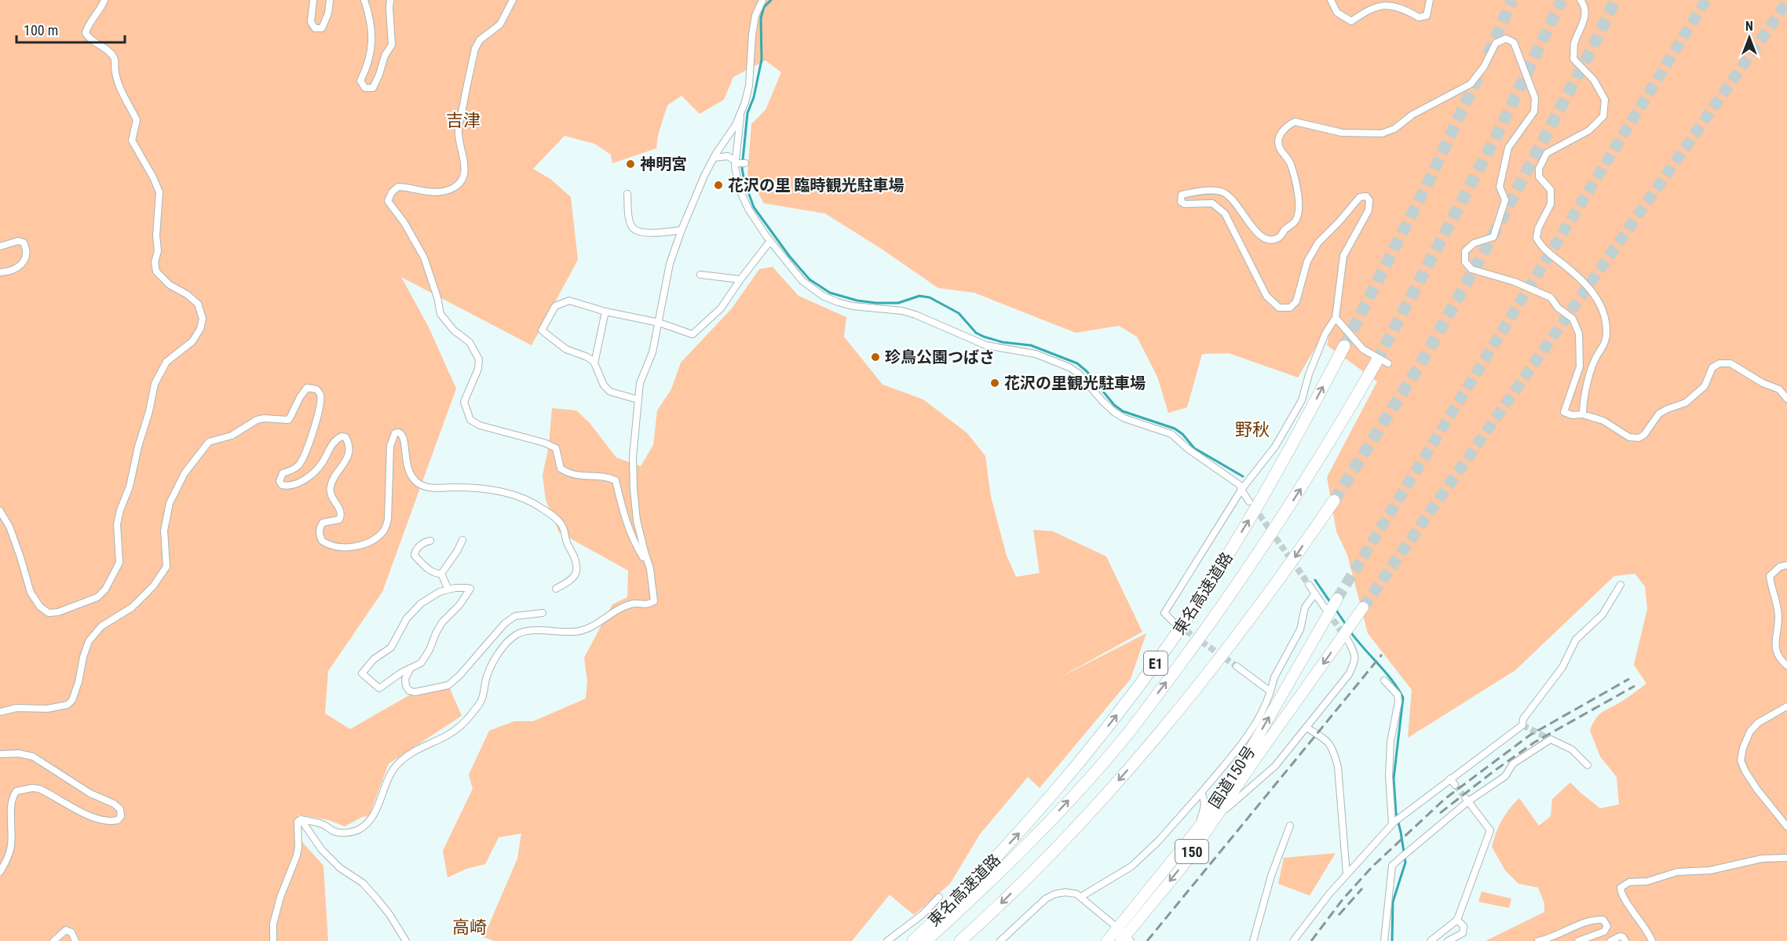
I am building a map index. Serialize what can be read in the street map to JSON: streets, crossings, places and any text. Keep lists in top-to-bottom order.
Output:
{
  "streets": {
    "highway": [
      "東名高速道路",
      "E1",
      "国道150号",
      "150"
    ]
  },
  "districts": ["吉津", "野秋", "高崎"],
  "places": [
    "神明宮",
    "花沢の里 臨時観光駐車場",
    "珍鳥公園つばさ",
    "花沢の里観光駐車場"
  ],
  "scale_bar": "100 m",
  "north": "top"
}
